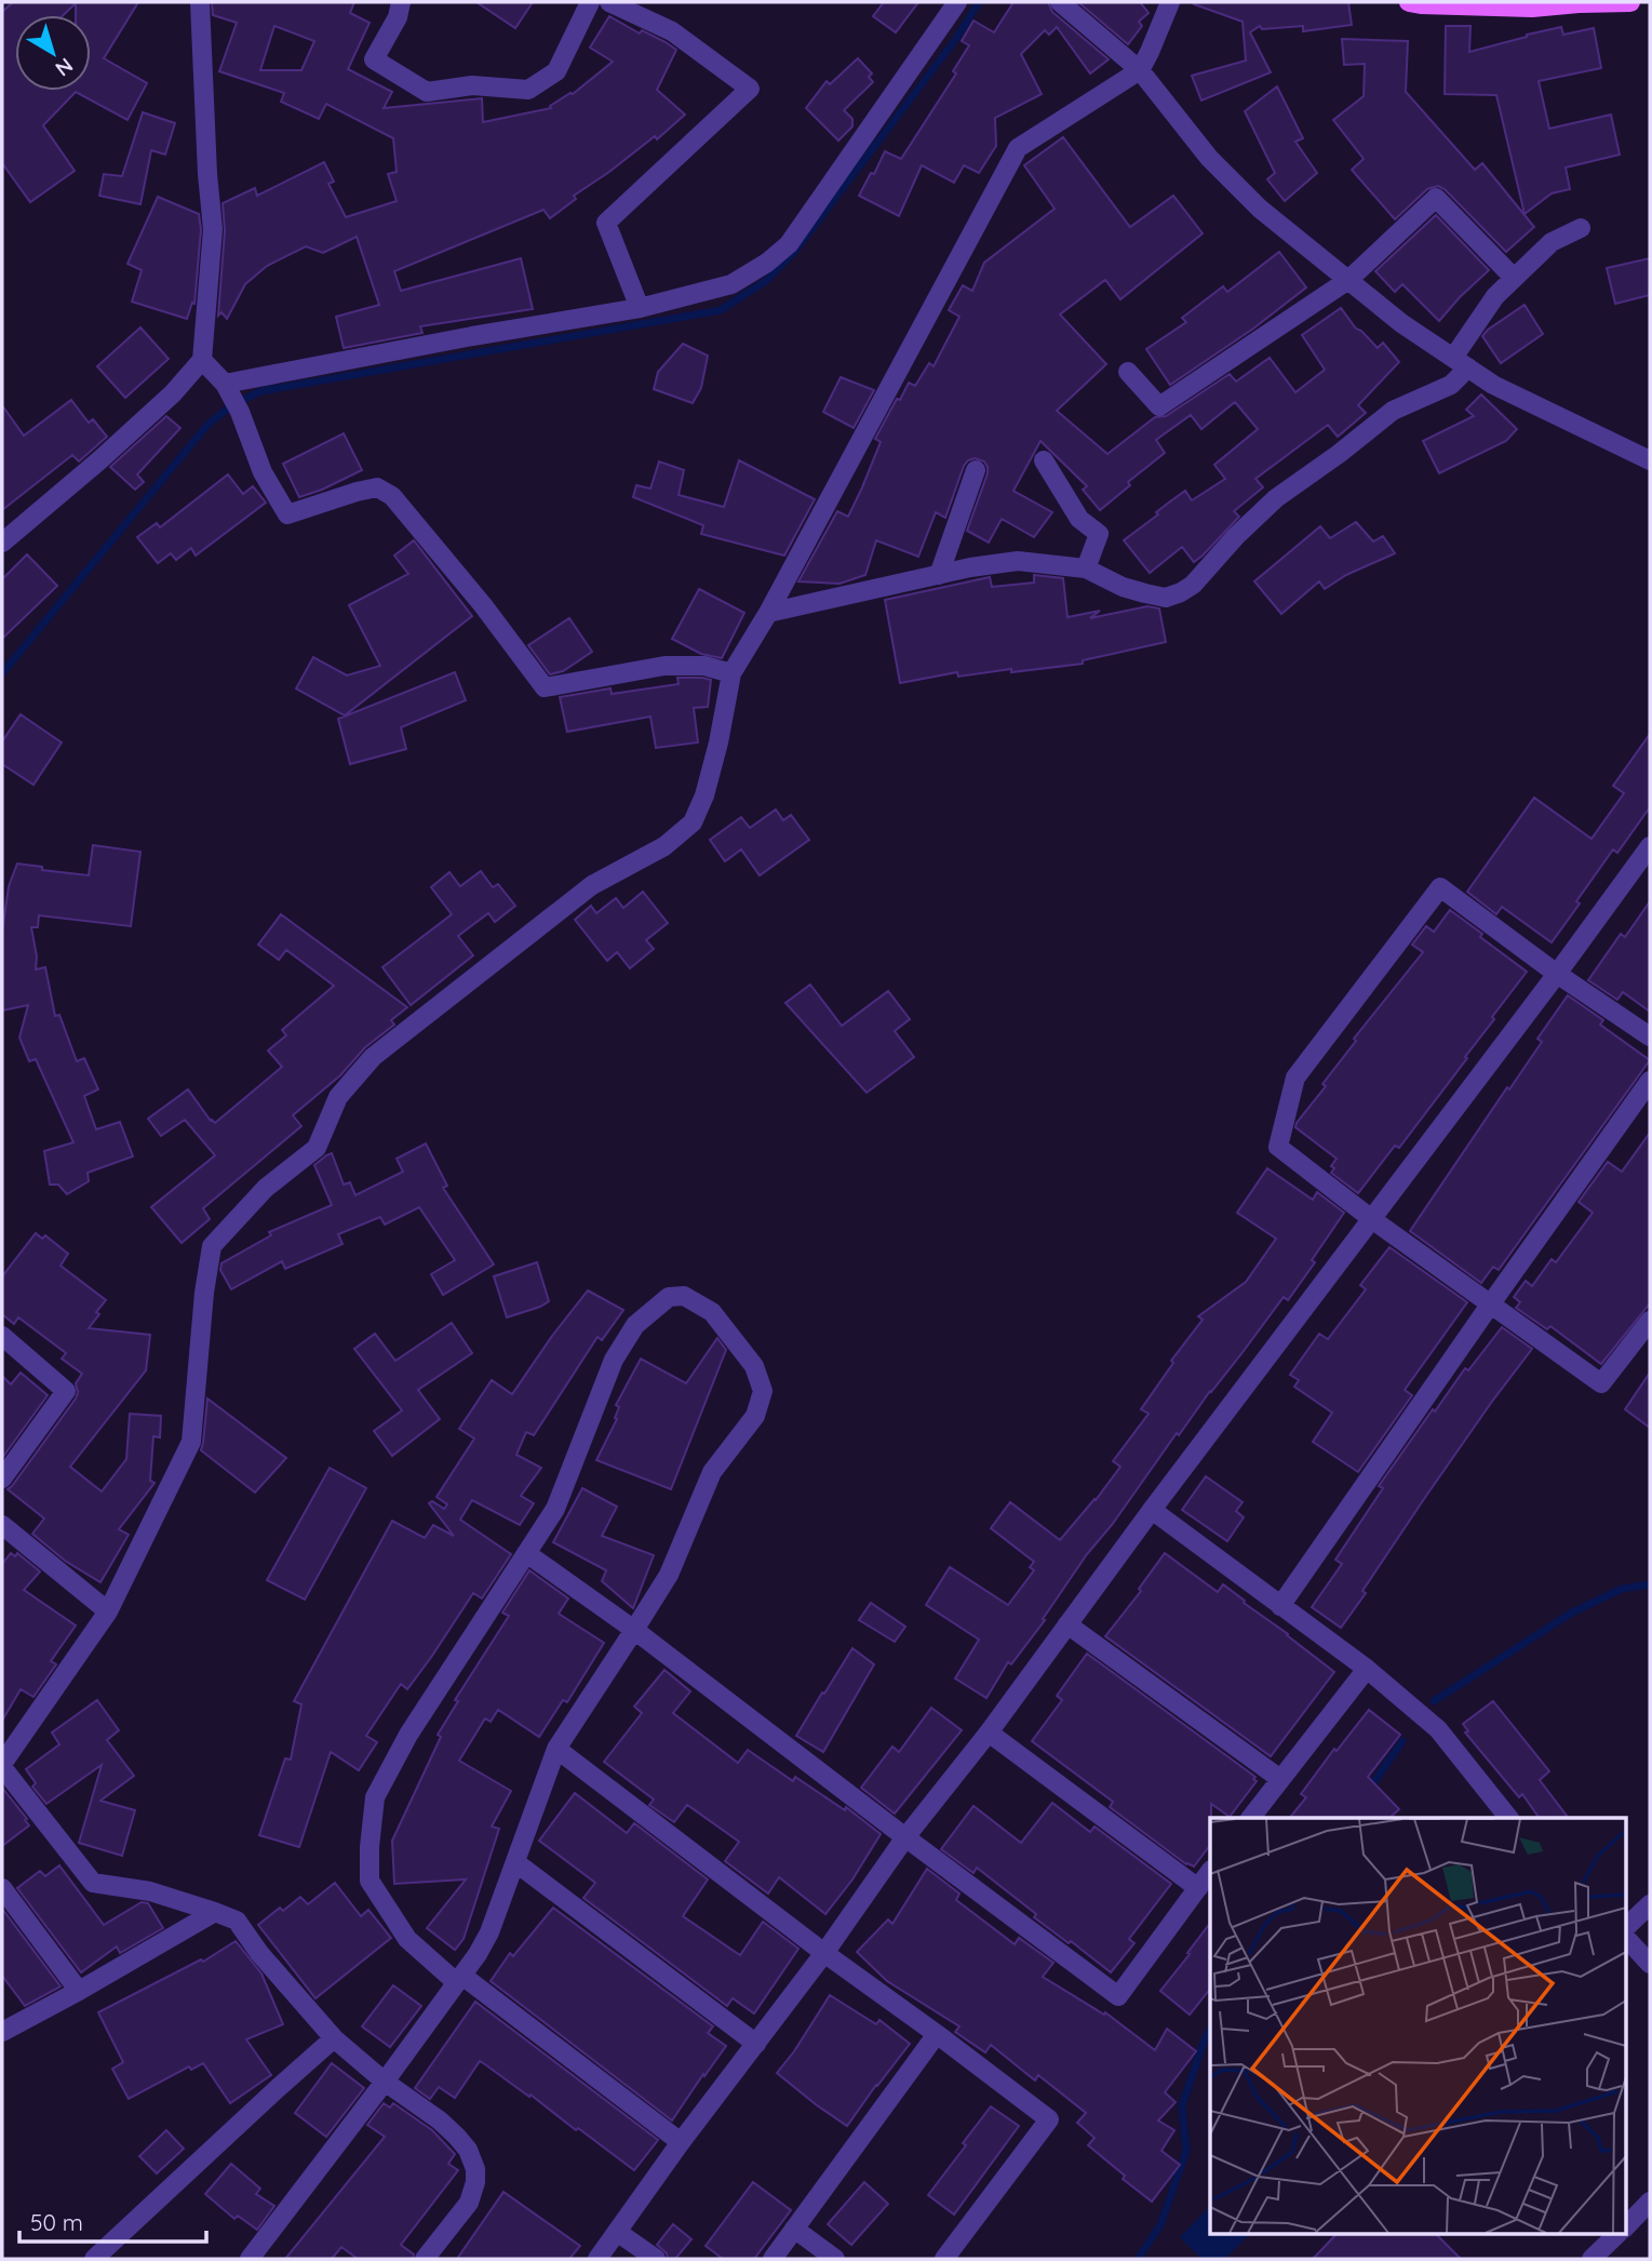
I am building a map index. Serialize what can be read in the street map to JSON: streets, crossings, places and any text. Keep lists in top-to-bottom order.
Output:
{
  "scale_bar": "50 m",
  "north": "bottom right"
}
